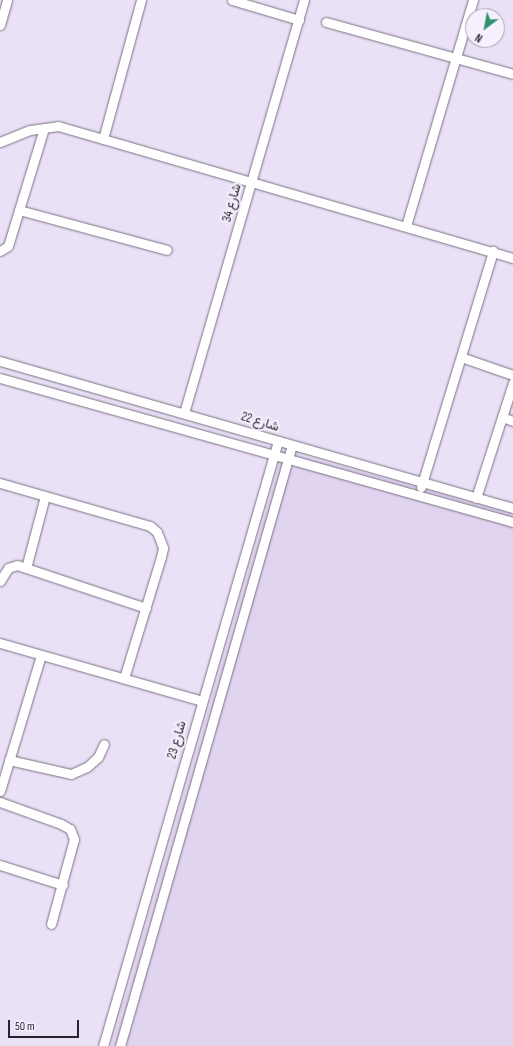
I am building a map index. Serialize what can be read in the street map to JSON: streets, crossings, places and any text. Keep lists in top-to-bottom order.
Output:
{
  "streets": {
    "street": ["شارع 34", "شارع 22", "شارع 23"]
  },
  "crossings": [
    ["شارع 34", "شارع 22"],
    ["شارع 22", "شارع 23"]
  ],
  "scale_bar": "50 m",
  "north": "bottom left"
}
